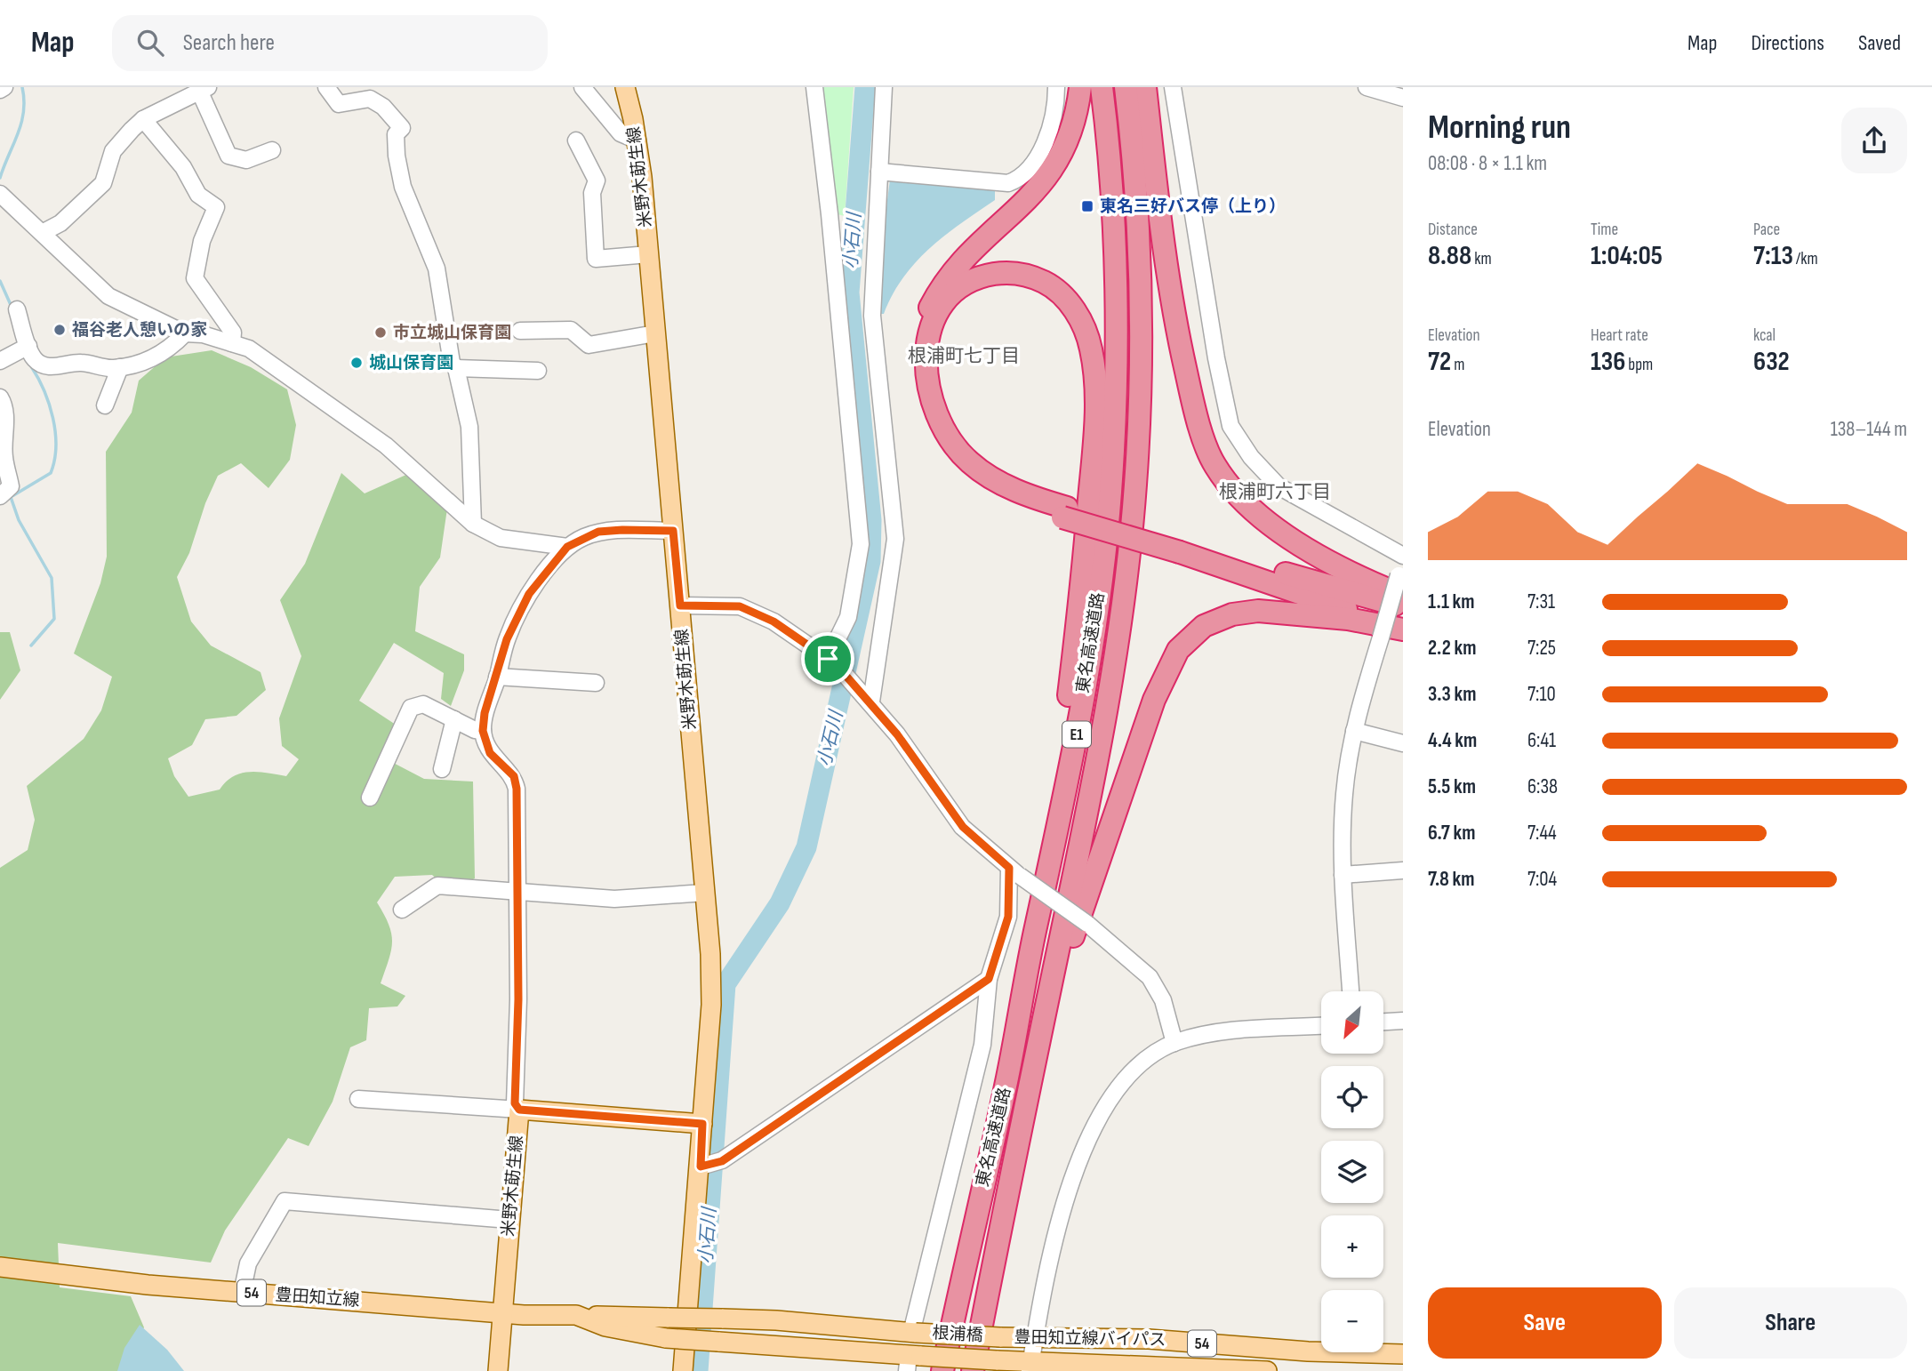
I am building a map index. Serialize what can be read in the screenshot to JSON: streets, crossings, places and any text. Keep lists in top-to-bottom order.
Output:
{
  "streets": {
    "highway": ["東名高速道路", "E1"],
    "main road": [
      "米野木莇生線",
      "54",
      "豊田知立線",
      "根浦橋",
      "豊田知立線バイパス"
    ]
  },
  "crossings": [
    ["米野木莇生線", "豊田知立線"],
    ["豊田知立線", "根浦橋"],
    ["根浦橋", "豊田知立線バイパス"]
  ],
  "districts": ["根浦町七丁目", "根浦町六丁目"],
  "water": ["小石川"],
  "places": {
    "transit": ["東名三好バス停（上り）"],
    "other": ["福谷老人憩いの家", "市立城山保育園", "城山保育園"]
  },
  "north": "bottom left",
  "page": {
    "header": "Map",
    "search": "Search here",
    "nav": ["Map", "Directions", "Saved"],
    "heading": ["Morning run", "08:08 · 8 × 1.1 km"],
    "stats": [
      ["Distance", "8.88 km"],
      ["Time", "1:04:05"],
      ["Pace", "7:13 /km"],
      ["Elevation", "72 m"],
      ["Heart rate", "136 bpm"],
      ["kcal", "632"]
    ],
    "chart": ["Elevation", "138–144 m"],
    "list": [
      {
        "name": "1.1 km",
        "note": "7:31"
      },
      {
        "name": "2.2 km",
        "note": "7:25"
      },
      {
        "name": "3.3 km",
        "note": "7:10"
      },
      {
        "name": "4.4 km",
        "note": "6:41"
      },
      {
        "name": "5.5 km",
        "note": "6:38"
      },
      {
        "name": "6.7 km",
        "note": "7:44"
      },
      {
        "name": "7.8 km",
        "note": "7:04"
      }
    ],
    "map_buttons": ["+", "−"],
    "buttons": ["Save", "Share"]
  }
}
